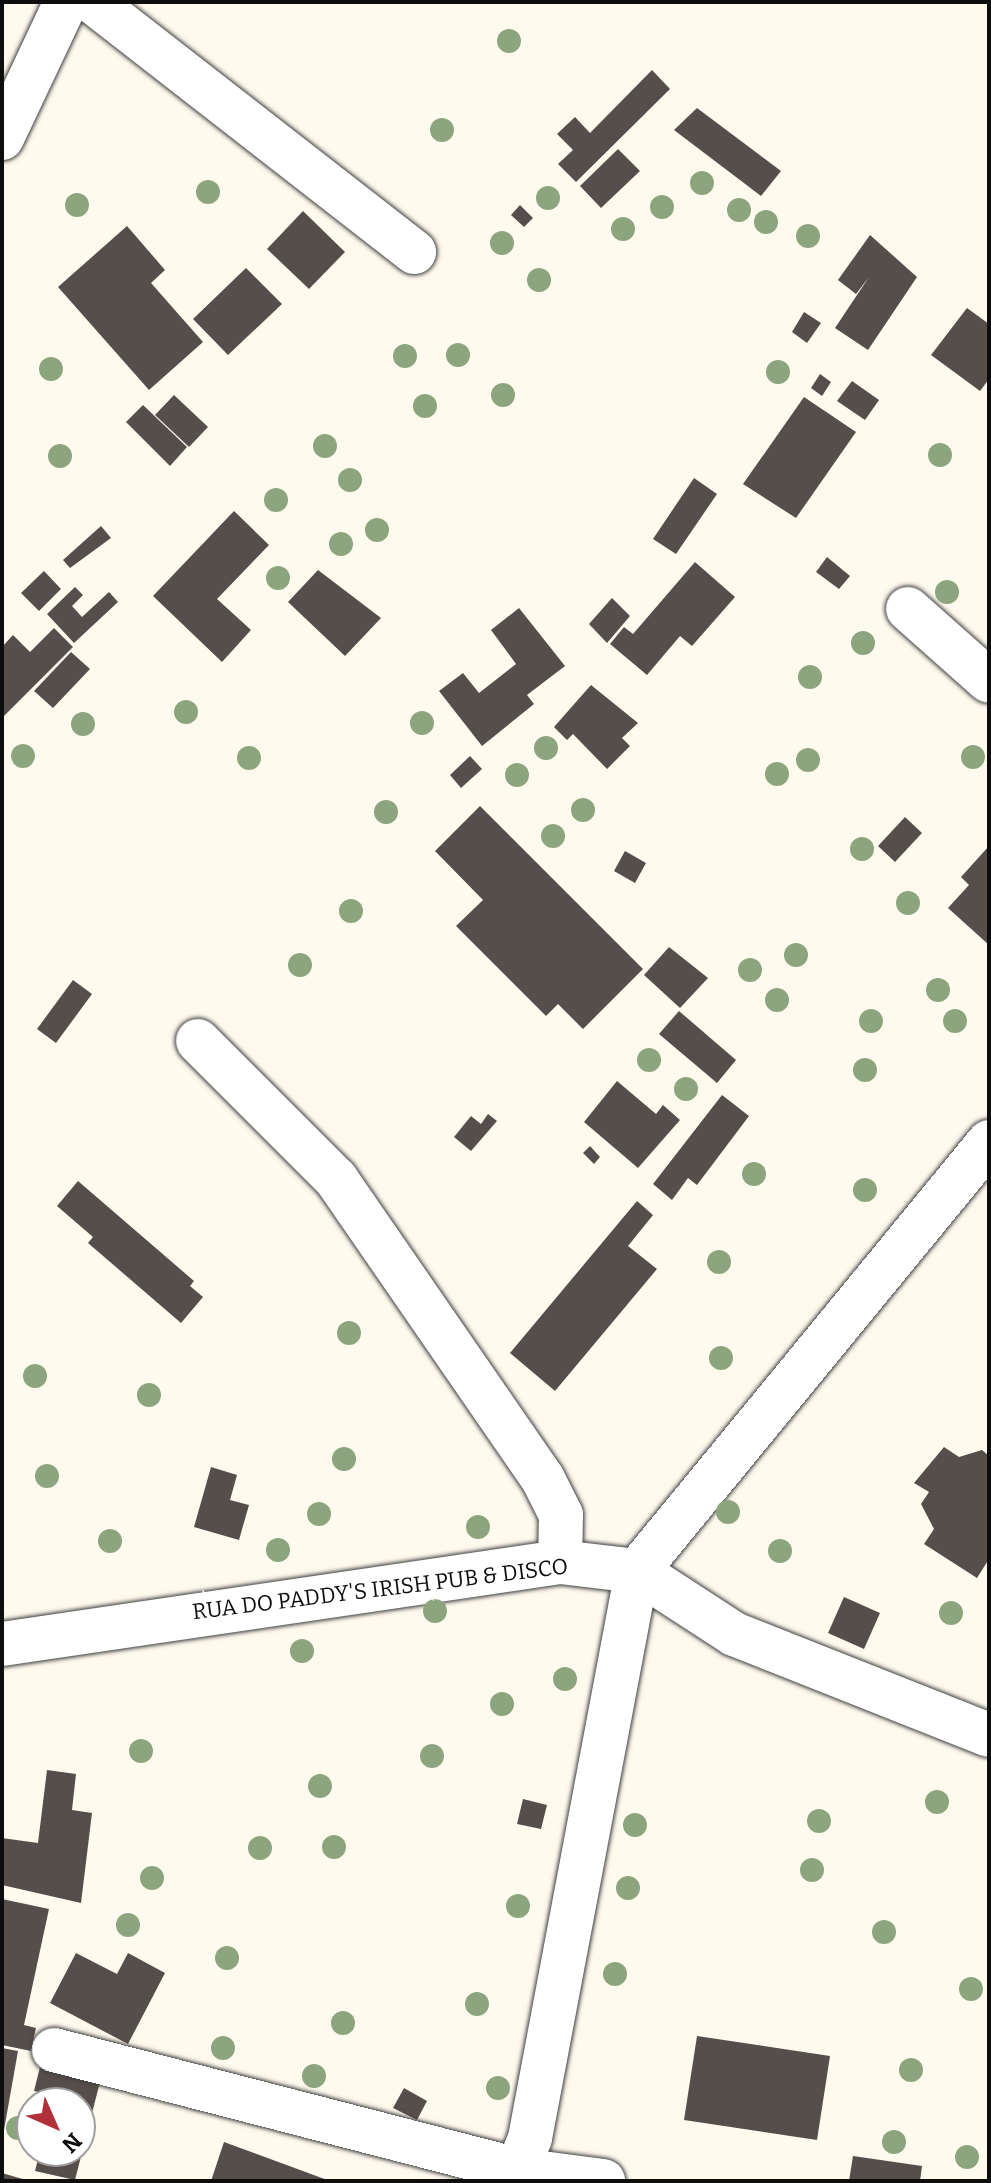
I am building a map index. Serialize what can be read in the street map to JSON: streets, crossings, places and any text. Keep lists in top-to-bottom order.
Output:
{
  "streets": {
    "street": ["RUA DO PADDY'S IRISH PUB & DISCO"]
  },
  "north": "bottom right"
}
